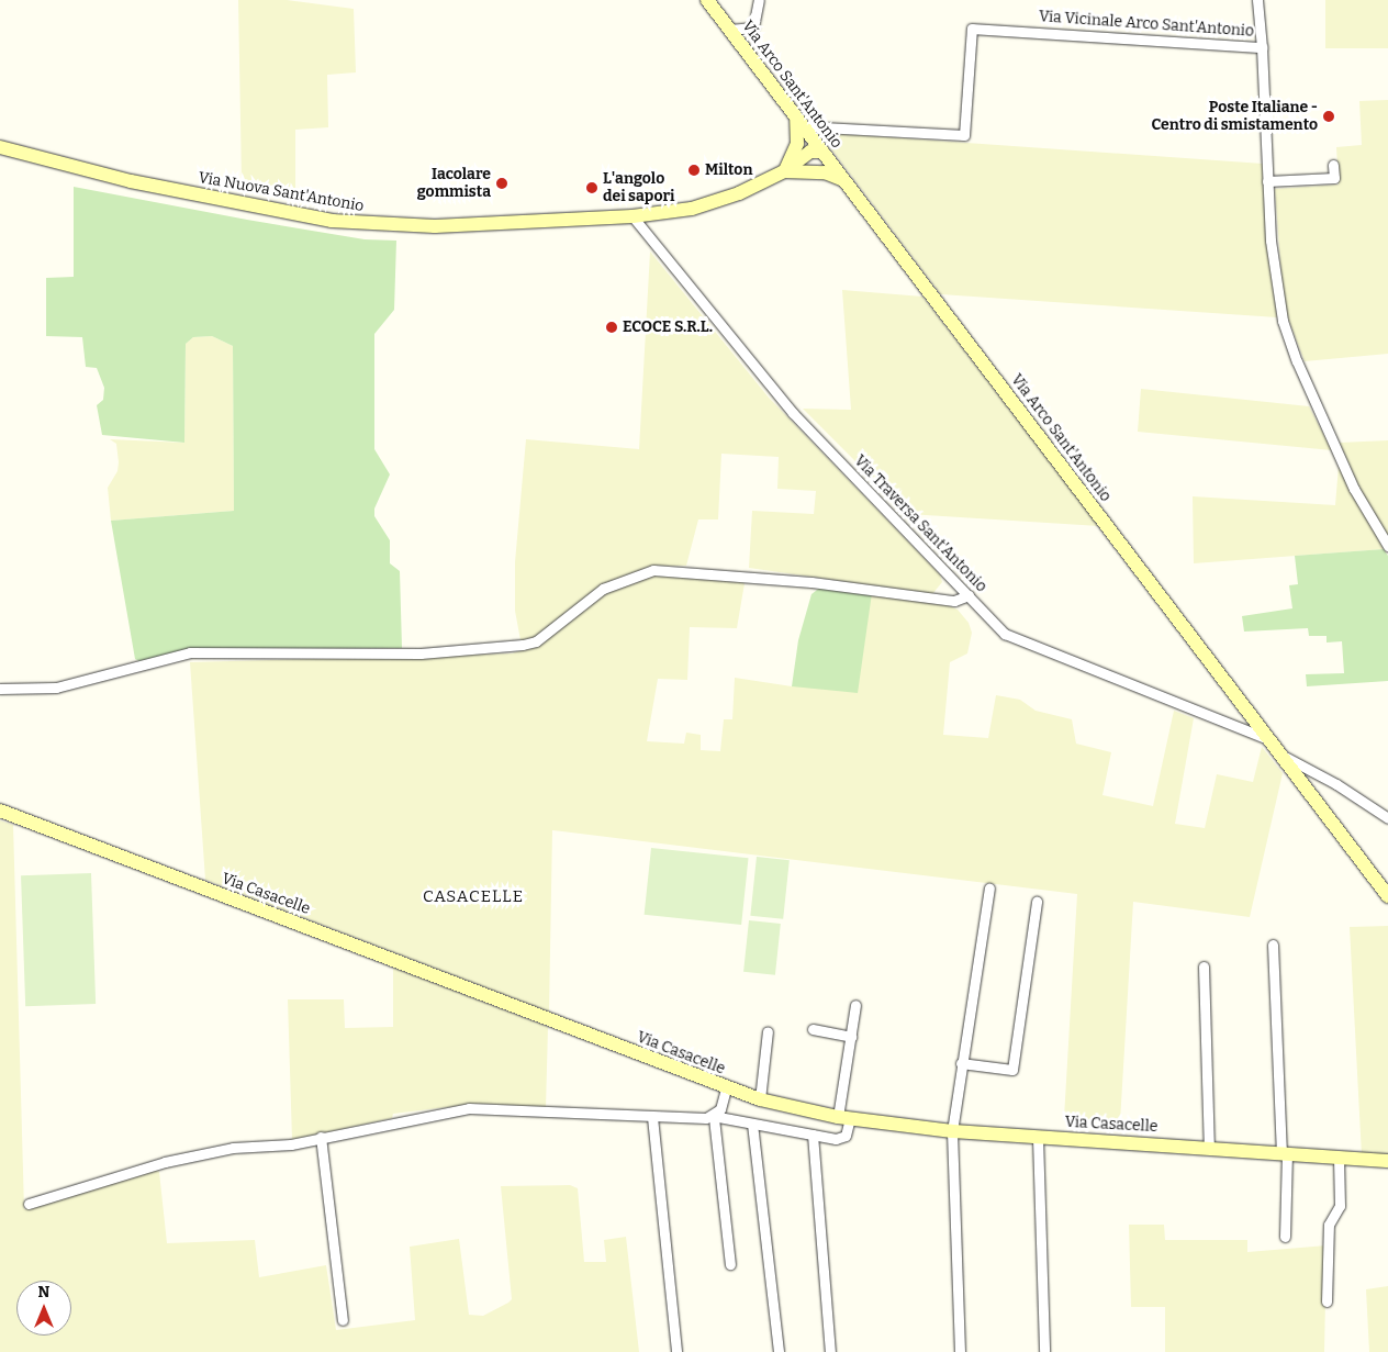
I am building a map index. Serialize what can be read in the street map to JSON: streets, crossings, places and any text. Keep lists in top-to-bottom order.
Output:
{
  "streets": {
    "street": [
      "Via Vicinale Arco Sant'Antonio",
      "Via Arco Sant'Antonio",
      "Via Nuova Sant'Antonio",
      "Via Traversa Sant'Antonio",
      "Via Casacelle"
    ]
  },
  "crossings": [
    ["Via Vicinale Arco Sant'Antonio", "Via Arco Sant'Antonio"],
    ["Via Arco Sant'Antonio", "Via Traversa Sant'Antonio"],
    ["Via Nuova Sant'Antonio", "Via Traversa Sant'Antonio"]
  ],
  "districts": ["CASACELLE"],
  "places": [
    "Poste Italiane - Centro di smistamento",
    "Milton",
    "Iacolare gommista",
    "L'angolo dei sapori",
    "ECOCE S.R.L."
  ],
  "north": "top"
}
